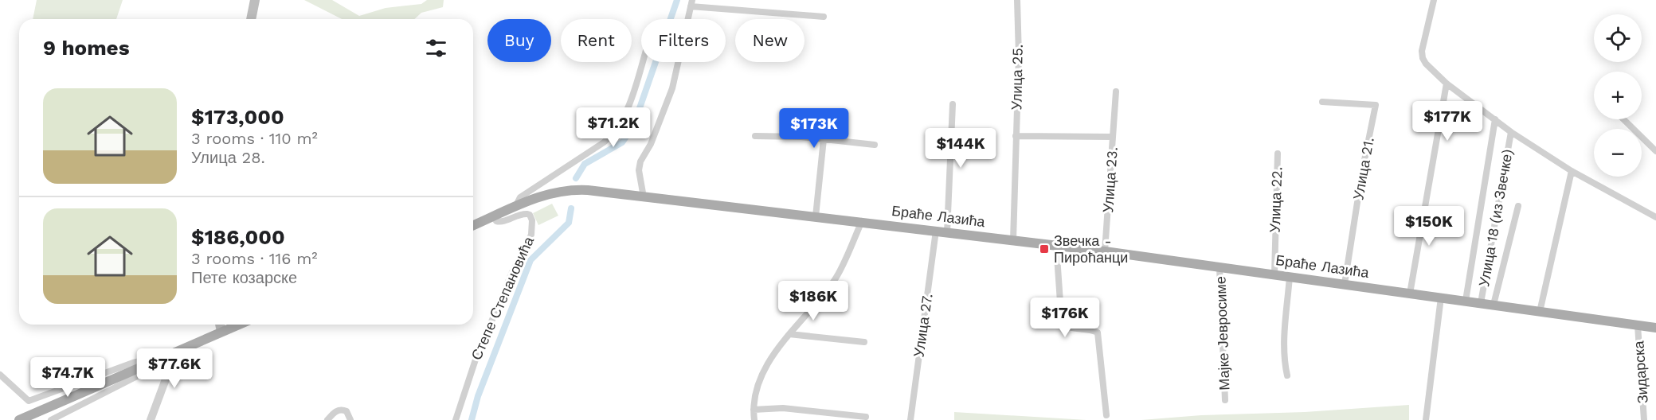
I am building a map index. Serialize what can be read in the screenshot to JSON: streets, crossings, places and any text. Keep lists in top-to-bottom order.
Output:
{
  "streets": {
    "main road": ["Браће Лазића"],
    "street": [
      "Улица 25.",
      "Улица 21.",
      "Улица 23.",
      "Улица 22.",
      "Улица 18 (из Звечке)",
      "Степе Степановића",
      "Улица 27.",
      "Мајке Јевросиме",
      "Зидарска"
    ]
  },
  "crossings": [
    ["Улица 25.", "Улица 23."],
    ["Улица 25.", "Браће Лазића"],
    ["Улица 21.", "Браће Лазића"],
    ["Улица 23.", "Браће Лазића"],
    ["Улица 22.", "Браће Лазића"],
    ["Браће Лазића", "Улица 18 (из Звечке)"],
    ["Браће Лазића", "Степе Степановића"],
    ["Браће Лазића", "Улица 27."],
    ["Браће Лазића", "Мајке Јевросиме"],
    ["Браће Лазића", "Зидарска"]
  ],
  "places": {
    "transit": ["Звечка - Пироћанци"]
  },
  "page": {
    "map_buttons": ["+", "−"],
    "chip": [
      "Buy",
      "Rent",
      "Filters",
      "New"
    ],
    "heading": "9 homes",
    "list": [
      {
        "name": "$173,000",
        "note": "3 rooms · 110 m² · Улица 28."
      },
      {
        "name": "$186,000",
        "note": "3 rooms · 116 m² · Пете козарске"
      }
    ],
    "price": [
      "$177K",
      "$71.2K",
      "$173K",
      "$144K",
      "$150K",
      "$186K",
      "$176K",
      "$77.6K",
      "$74.7K"
    ]
  }
}
